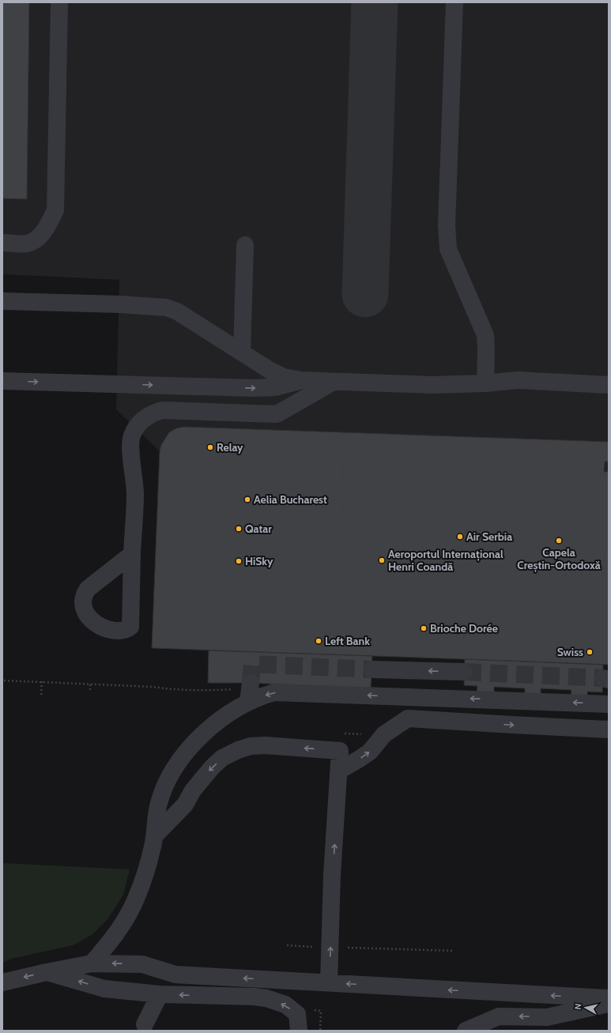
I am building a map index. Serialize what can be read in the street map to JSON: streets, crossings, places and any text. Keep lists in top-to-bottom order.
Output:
{
  "places": [
    "Relay",
    "Aelia Bucharest",
    "Qatar",
    "Air Serbia",
    "Capela Creștin-Ortodoxă",
    "Aeroportul Internațional Henri Coandă",
    "HiSky",
    "Brioche Dorée",
    "Left Bank",
    "Swiss"
  ],
  "north": "left"
}
